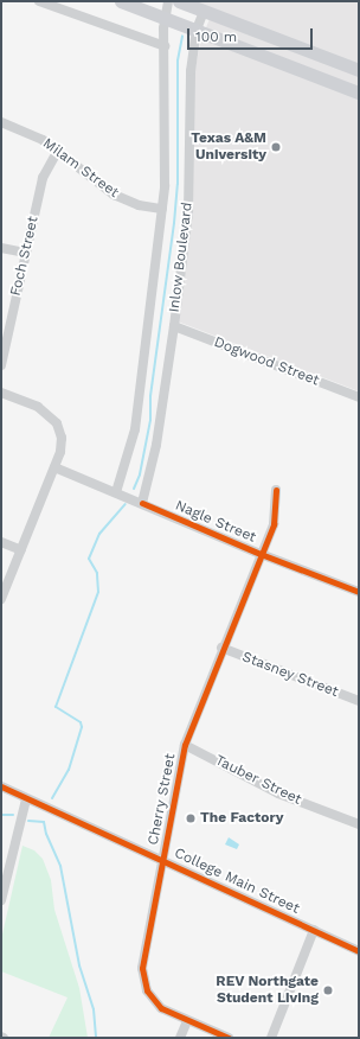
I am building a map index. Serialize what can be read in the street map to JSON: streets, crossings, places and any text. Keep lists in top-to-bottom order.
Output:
{
  "streets": {
    "street": [
      "Milam Street",
      "Foch Street",
      "Inlow Boulevard",
      "Dogwood Street",
      "Nagle Street",
      "Stasney Street",
      "Tauber Street",
      "Cherry Street",
      "College Main Street"
    ]
  },
  "crossings": [
    ["Milam Street", "Foch Street"],
    ["Milam Street", "Inlow Boulevard"],
    ["Inlow Boulevard", "Dogwood Street"],
    ["Inlow Boulevard", "Nagle Street"],
    ["Nagle Street", "Cherry Street"],
    ["Stasney Street", "Cherry Street"],
    ["Tauber Street", "Cherry Street"],
    ["Cherry Street", "College Main Street"]
  ],
  "places": ["Texas A&M University", "The Factory", "REV Northgate Student Living"],
  "scale_bar": "100 m"
}
